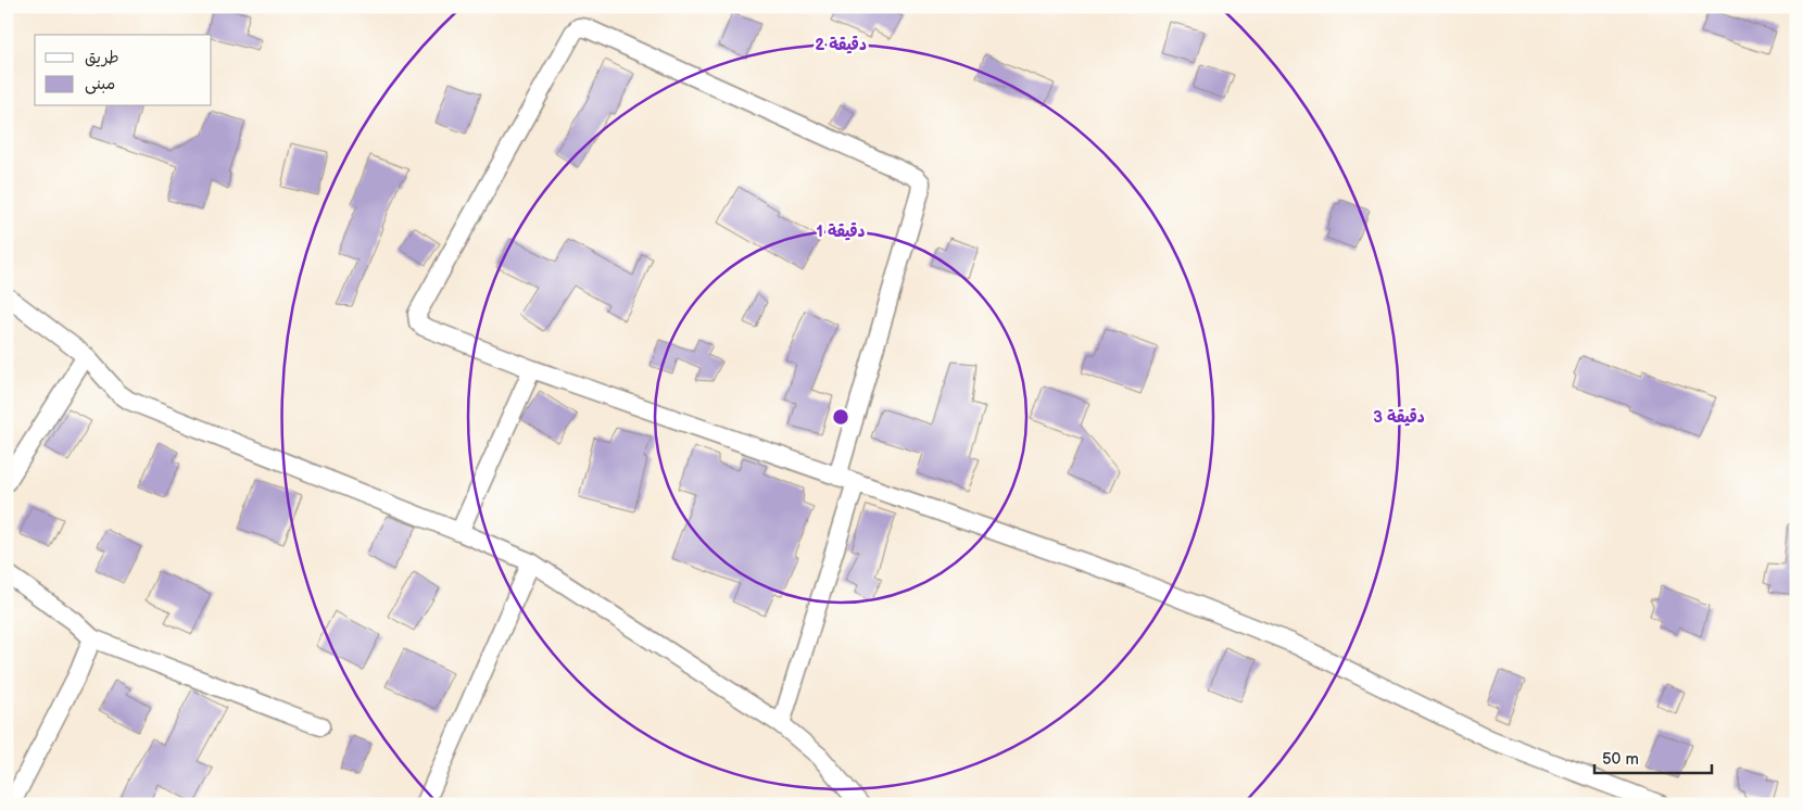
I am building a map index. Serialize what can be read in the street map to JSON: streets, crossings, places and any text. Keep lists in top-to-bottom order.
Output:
{
  "legend": ["طريق", "مبنى"],
  "scale_bar": "50 m",
  "rings": ["2 دقيقة", "1 دقيقة", "3 دقيقة"]
}
